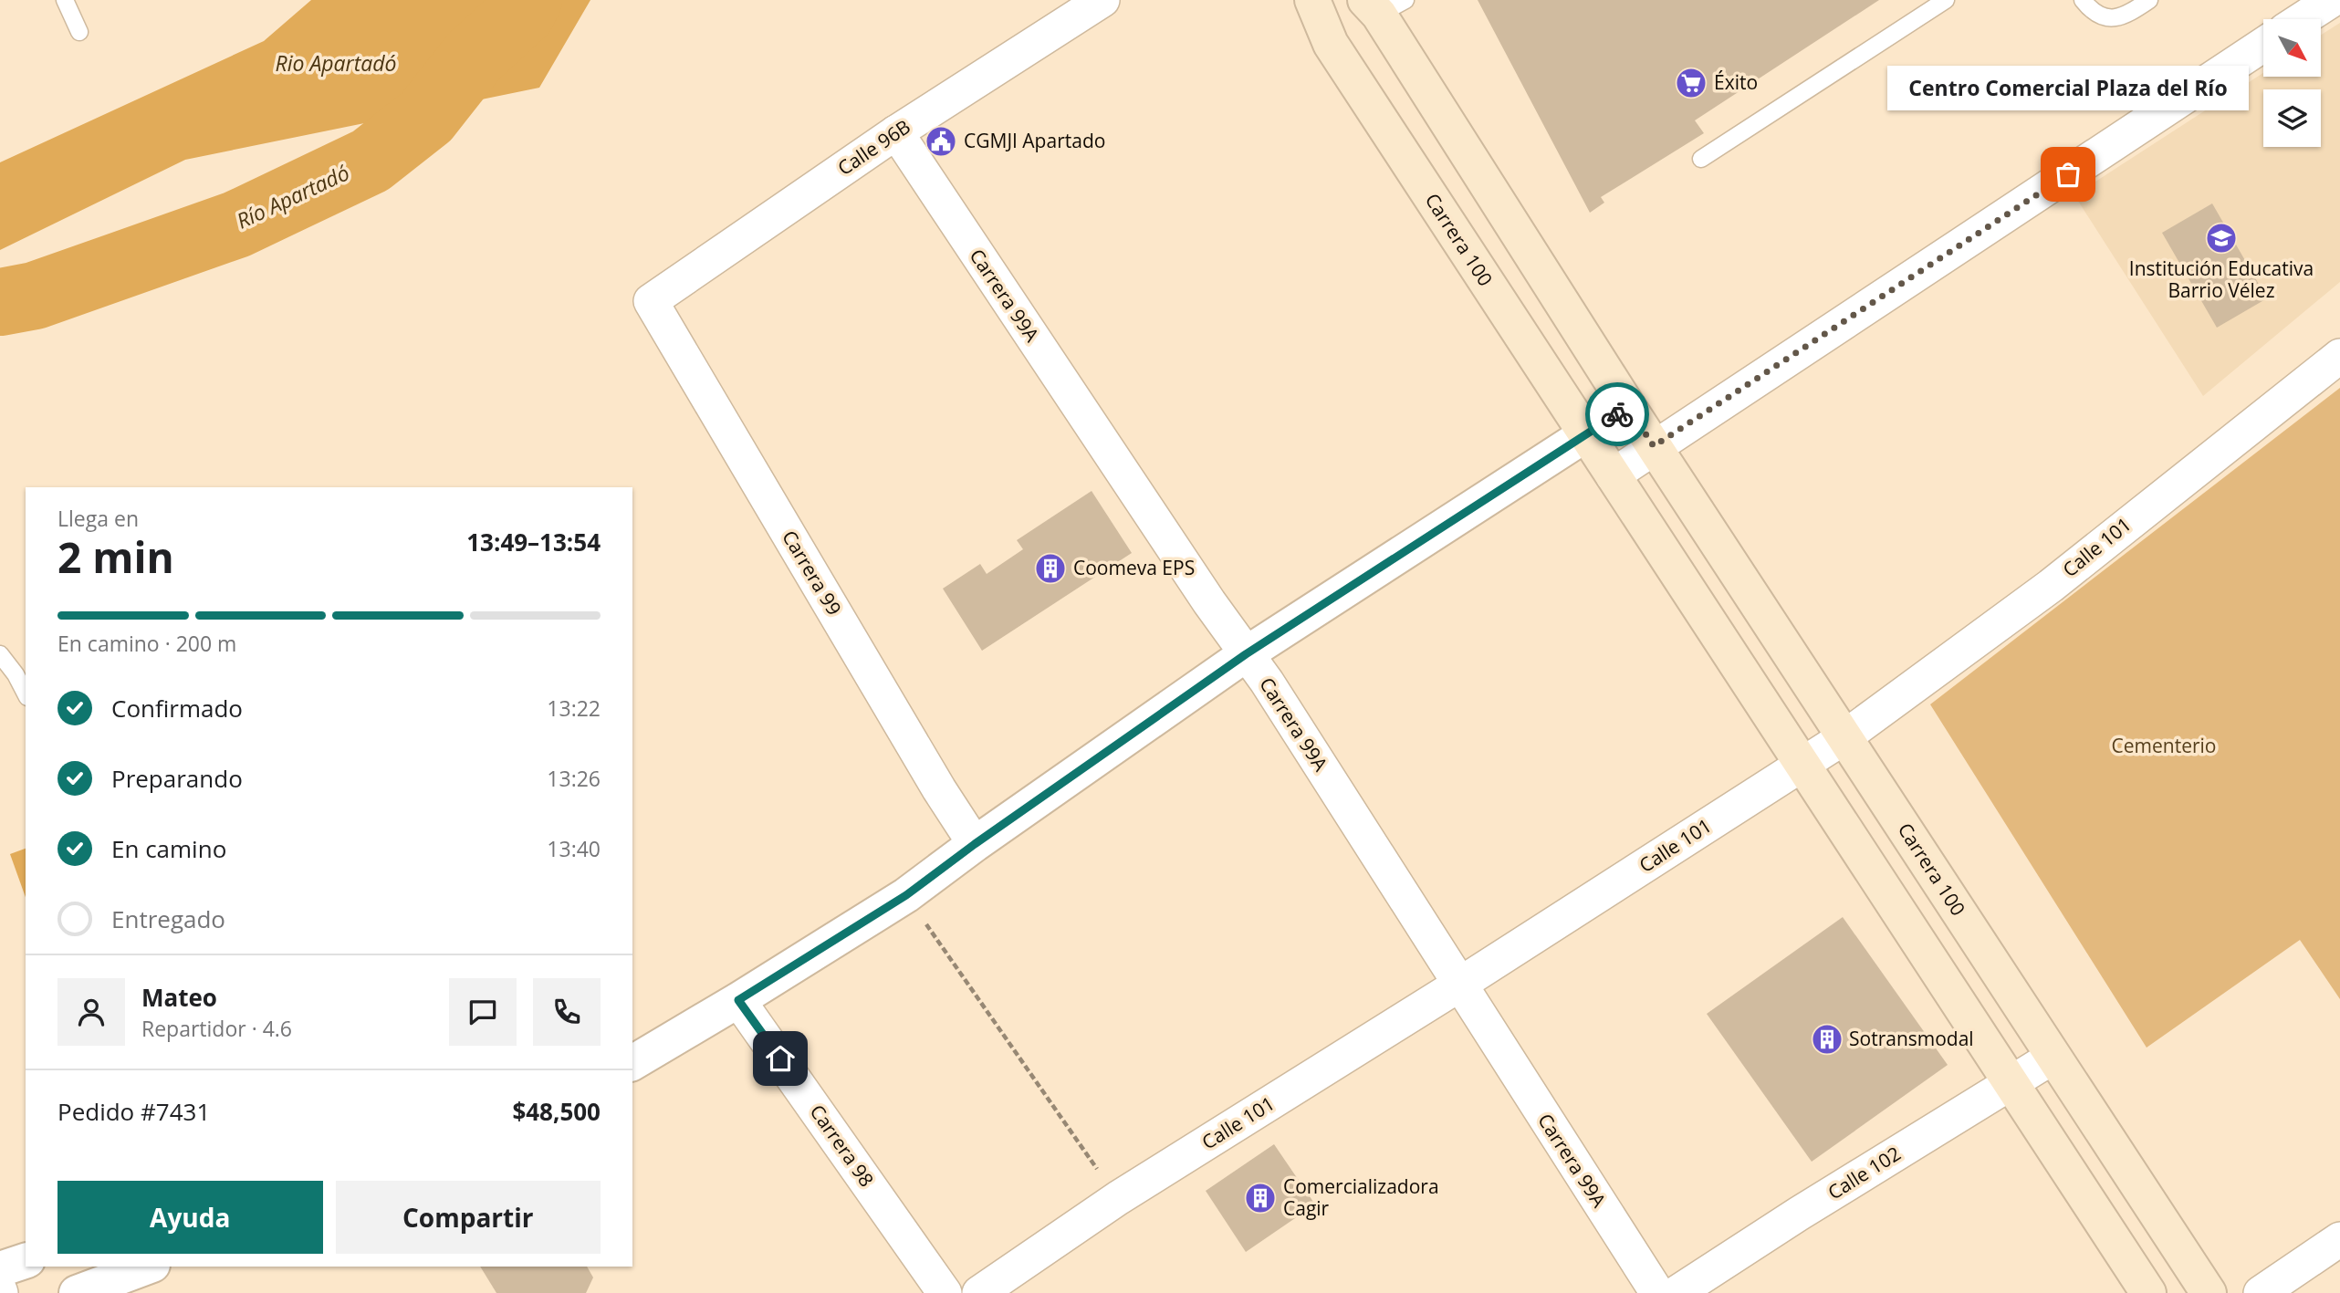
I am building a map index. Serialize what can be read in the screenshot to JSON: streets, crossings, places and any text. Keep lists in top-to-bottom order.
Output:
{
  "streets": {
    "main road": ["Carrera 100"],
    "street": [
      "Calle 96B",
      "Carrera 99A",
      "Calle 101",
      "Carrera 99",
      "Carrera 98",
      "Calle 102"
    ]
  },
  "crossings": [
    ["Calle 96B", "Carrera 99A"],
    ["Calle 96B", "Carrera 99"],
    ["Carrera 100", "Calle 101"],
    ["Carrera 100", "Calle 102"],
    ["Carrera 99A", "Calle 101"]
  ],
  "water": ["Rio Apartadó", "Río Apartadó"],
  "parks": ["Cementerio"],
  "places": {
    "supermarket": ["Éxito"],
    "public building": ["CGMJI Apartado"],
    "other": ["Centro Comercial Plaza del Río"],
    "school or university": ["Institución Educativa Barrio Vélez"],
    "building": ["Coomeva EPS", "Sotransmodal", "Comercializadora Cagir"]
  },
  "north": "bottom right",
  "page": {
    "bubble": "Centro Comercial Plaza del Río",
    "heading": ["2 min", "Llega en", "13:49–13:54"],
    "panel": [
      "Mateo",
      "Repartidor · 4.6",
      "Pedido #7431",
      "$48,500"
    ],
    "bar": "En camino · 200 m",
    "list": [
      ["Confirmado", "13:22"],
      ["Preparando", "13:26"],
      ["En camino", "13:40"],
      "Entregado"
    ],
    "buttons": ["Ayuda", "Compartir"]
  }
}
